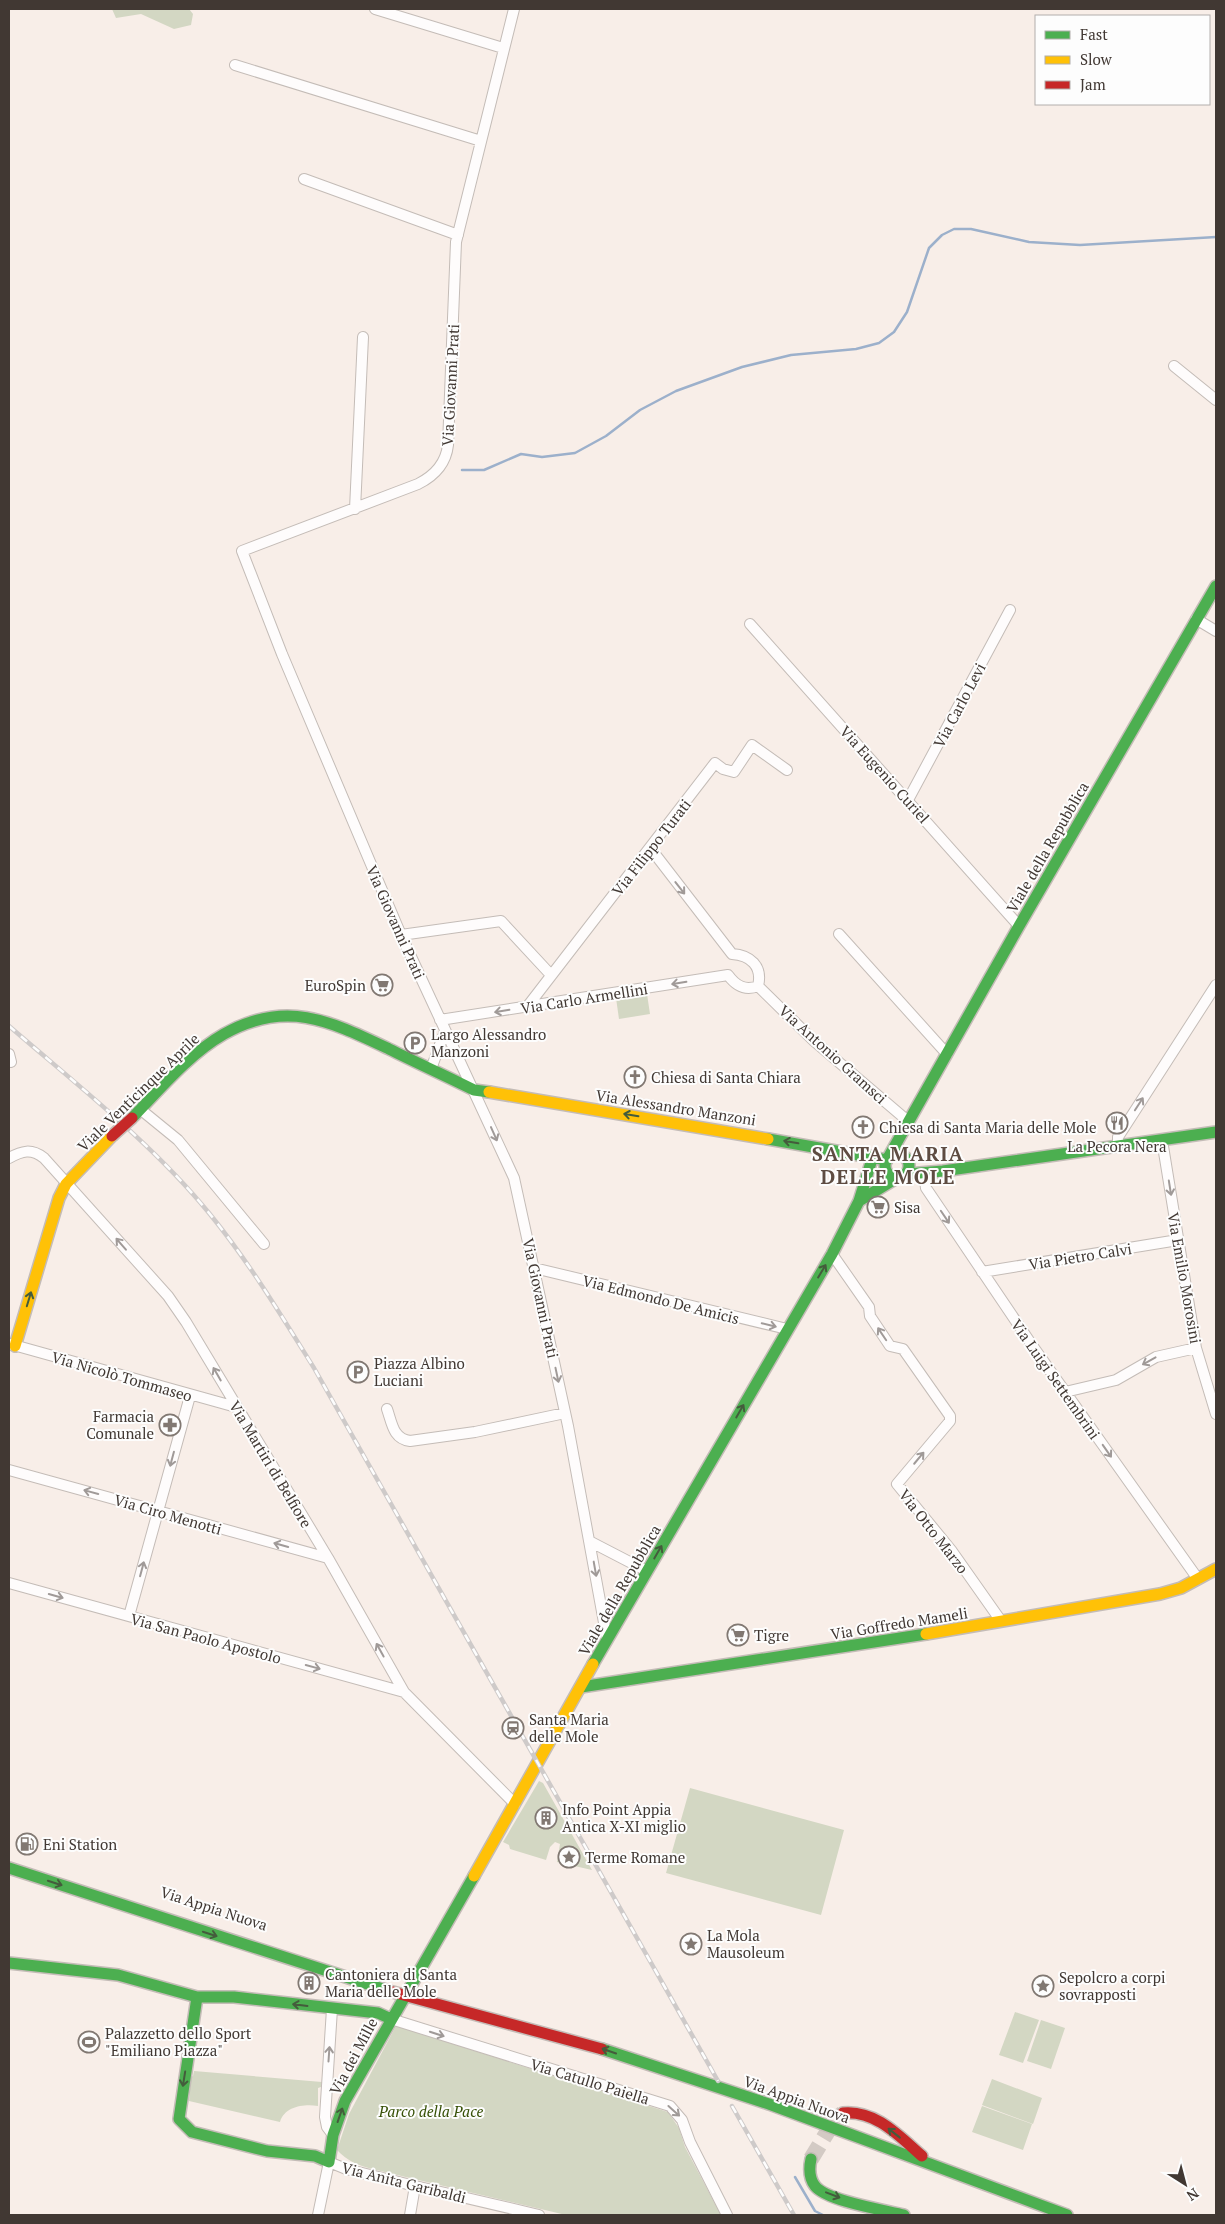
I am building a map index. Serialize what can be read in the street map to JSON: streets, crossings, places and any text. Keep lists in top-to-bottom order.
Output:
{
  "streets": {
    "street": [
      "Via Giovanni Prati",
      "Via Carlo Levi",
      "Via Eugenio Curiel",
      "Via Filippo Turati",
      "Viale della Repubblica",
      "Via Carlo Armellini",
      "Via Antonio Gramsci",
      "Viale Venticinque Aprile",
      "Via Alessandro Manzoni",
      "Via Pietro Calvi",
      "Via Emilio Morosini",
      "Via Edmondo De Amicis",
      "Via Nicolò Tommaseo",
      "Via Luigi Settembrini",
      "Via Martiri di Belfiore",
      "Via Ciro Menotti",
      "Via Otto Marzo",
      "Via Goffredo Mameli",
      "Via San Paolo Apostolo",
      "Via Appia Nuova",
      "Via dei Mille",
      "Via Catullo Paiella",
      "Via Anita Garibaldi"
    ]
  },
  "crossings": [
    ["Via Giovanni Prati", "Viale della Repubblica"],
    ["Via Giovanni Prati", "Via Carlo Armellini"],
    ["Via Giovanni Prati", "Via Alessandro Manzoni"],
    ["Via Giovanni Prati", "Via Edmondo De Amicis"],
    ["Via Carlo Levi", "Via Eugenio Curiel"],
    ["Via Eugenio Curiel", "Viale della Repubblica"],
    ["Via Filippo Turati", "Via Carlo Armellini"],
    ["Viale della Repubblica", "Via Antonio Gramsci"],
    ["Viale della Repubblica", "Via Alessandro Manzoni"],
    ["Viale della Repubblica", "Via Edmondo De Amicis"],
    ["Viale della Repubblica", "Via Martiri di Belfiore"],
    ["Viale della Repubblica", "Via Otto Marzo"],
    ["Viale della Repubblica", "Via Goffredo Mameli"],
    ["Viale della Repubblica", "Via Appia Nuova"],
    ["Viale della Repubblica", "Via dei Mille"],
    ["Via Carlo Armellini", "Via Antonio Gramsci"],
    ["Viale Venticinque Aprile", "Via Martiri di Belfiore"],
    ["Via Pietro Calvi", "Via Emilio Morosini"],
    ["Via Pietro Calvi", "Via Luigi Settembrini"],
    ["Via Nicolò Tommaseo", "Via Martiri di Belfiore"],
    ["Via Luigi Settembrini", "Via Goffredo Mameli"],
    ["Via Martiri di Belfiore", "Via Ciro Menotti"],
    ["Via Martiri di Belfiore", "Via San Paolo Apostolo"],
    ["Via Otto Marzo", "Via Goffredo Mameli"],
    ["Via Appia Nuova", "Via dei Mille"],
    ["Via dei Mille", "Via Catullo Paiella"],
    ["Via dei Mille", "Via Anita Garibaldi"]
  ],
  "one_way": [
    "Via Carlo Armellini",
    "Via Alessandro Manzoni",
    "Via Emilio Morosini",
    "Via Edmondo De Amicis",
    "Via Luigi Settembrini",
    "Via Martiri di Belfiore",
    "Via Ciro Menotti",
    "Via Otto Marzo",
    "Via San Paolo Apostolo",
    "Via dei Mille",
    "Via Catullo Paiella"
  ],
  "districts": ["SANTA MARIA DELLE MOLE"],
  "parks": ["Parco della Pace"],
  "places": {
    "supermarket": ["EuroSpin", "Sisa", "Tigre"],
    "parking": ["Largo Alessandro Manzoni", "Piazza Albino Luciani"],
    "church": ["Chiesa di Santa Chiara", "Chiesa di Santa Maria delle Mole"],
    "restaurant": ["La Pecora Nera"],
    "pharmacy": ["Farmacia Comunale"],
    "station": ["Santa Maria delle Mole"],
    "building": ["Info Point Appia Antica X-XI miglio", "Cantoniera di Santa Maria delle Mole"],
    "fuel station": ["Eni Station"],
    "place": ["Terme Romane", "La Mola Mausoleum", "Sepolcro a corpi sovrapposti"],
    "sports": ["Palazzetto dello Sport \"Emiliano Piazza\""]
  },
  "legend": ["Fast", "Slow", "Jam"],
  "north": "bottom right"
}
